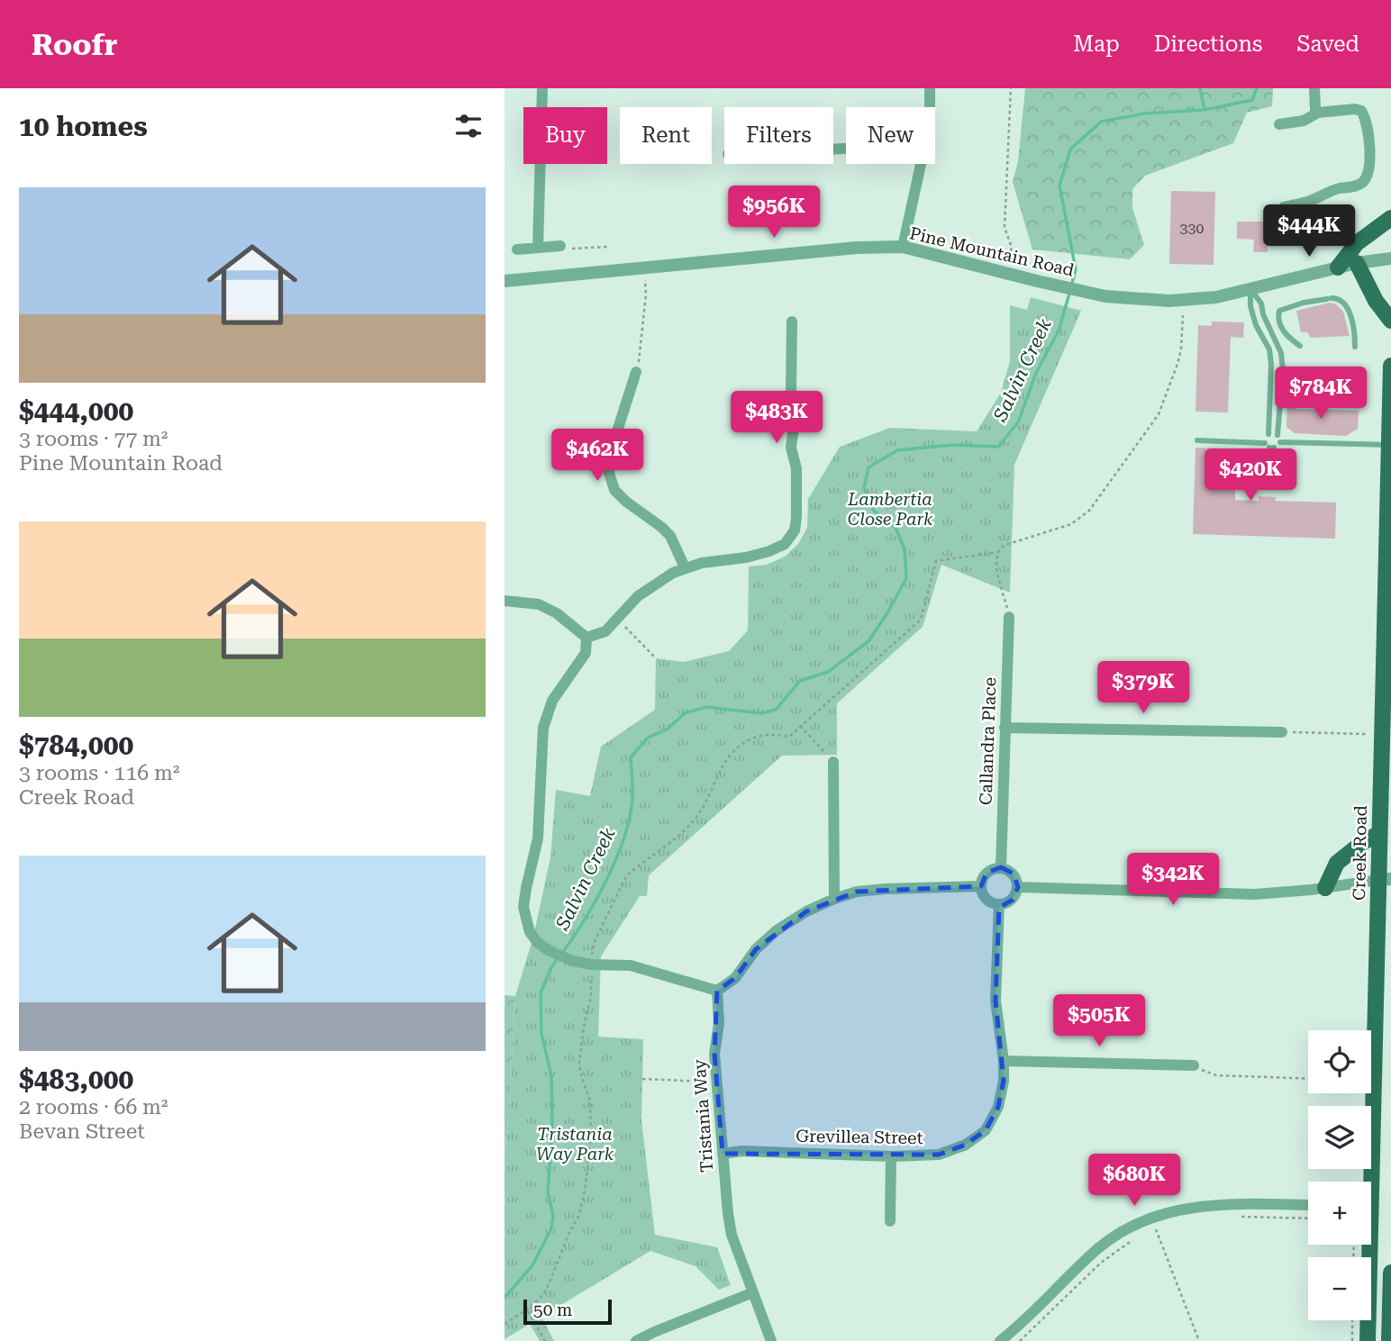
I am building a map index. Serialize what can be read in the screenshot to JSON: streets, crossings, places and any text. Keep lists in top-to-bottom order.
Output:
{
  "streets": {
    "main road": ["Creek Road"],
    "street": [
      "Pine Mountain Road",
      "Callandra Place",
      "Tristania Way",
      "Grevillea Street"
    ]
  },
  "crossings": [
    ["Callandra Place", "Grevillea Street"],
    ["Tristania Way", "Grevillea Street"]
  ],
  "water": ["Salvin Creek"],
  "parks": ["Lambertia Close Park", "Tristania Way Park"],
  "house_numbers": ["330"],
  "scale_bar": "50 m",
  "page": {
    "header": "Roofr",
    "nav": ["Map", "Directions", "Saved"],
    "heading": "10 homes",
    "chip": [
      "Buy",
      "Rent",
      "Filters",
      "New"
    ],
    "list": [
      {
        "name": "$444,000",
        "note": "3 rooms · 77 m² · Pine Mountain Road"
      },
      {
        "name": "$784,000",
        "note": "3 rooms · 116 m² · Creek Road"
      },
      {
        "name": "$483,000",
        "note": "2 rooms · 66 m² · Bevan Street"
      }
    ],
    "price": [
      "$956K",
      "$444K",
      "$784K",
      "$483K",
      "$462K",
      "$420K",
      "$379K",
      "$342K",
      "$505K",
      "$680K"
    ],
    "map_buttons": ["+", "−"],
    "scale": "50 m"
  }
}
